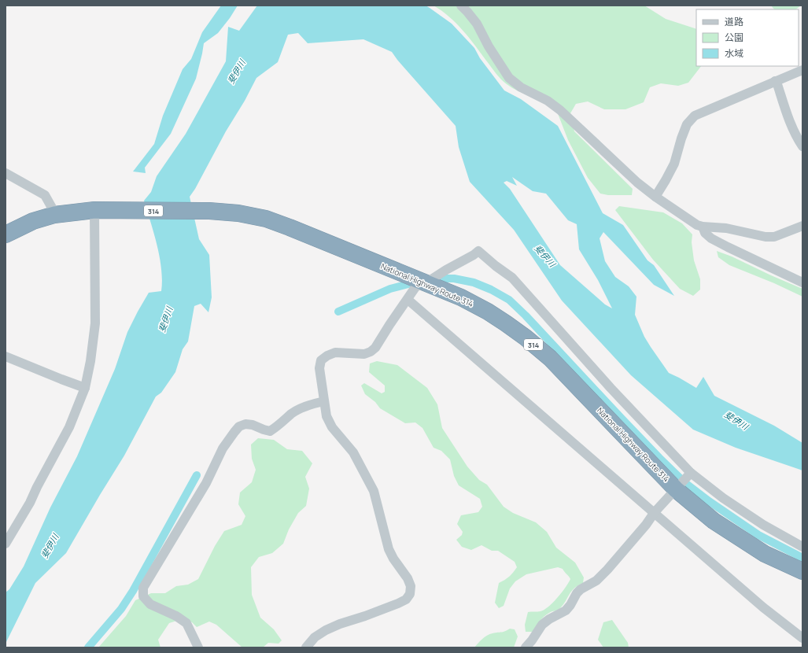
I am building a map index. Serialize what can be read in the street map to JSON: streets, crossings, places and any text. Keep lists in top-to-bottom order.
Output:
{
  "streets": {
    "highway": ["314", "National Highway Route 314"]
  },
  "water": ["斐伊川"],
  "legend": ["道路", "公園", "水域"]
}
